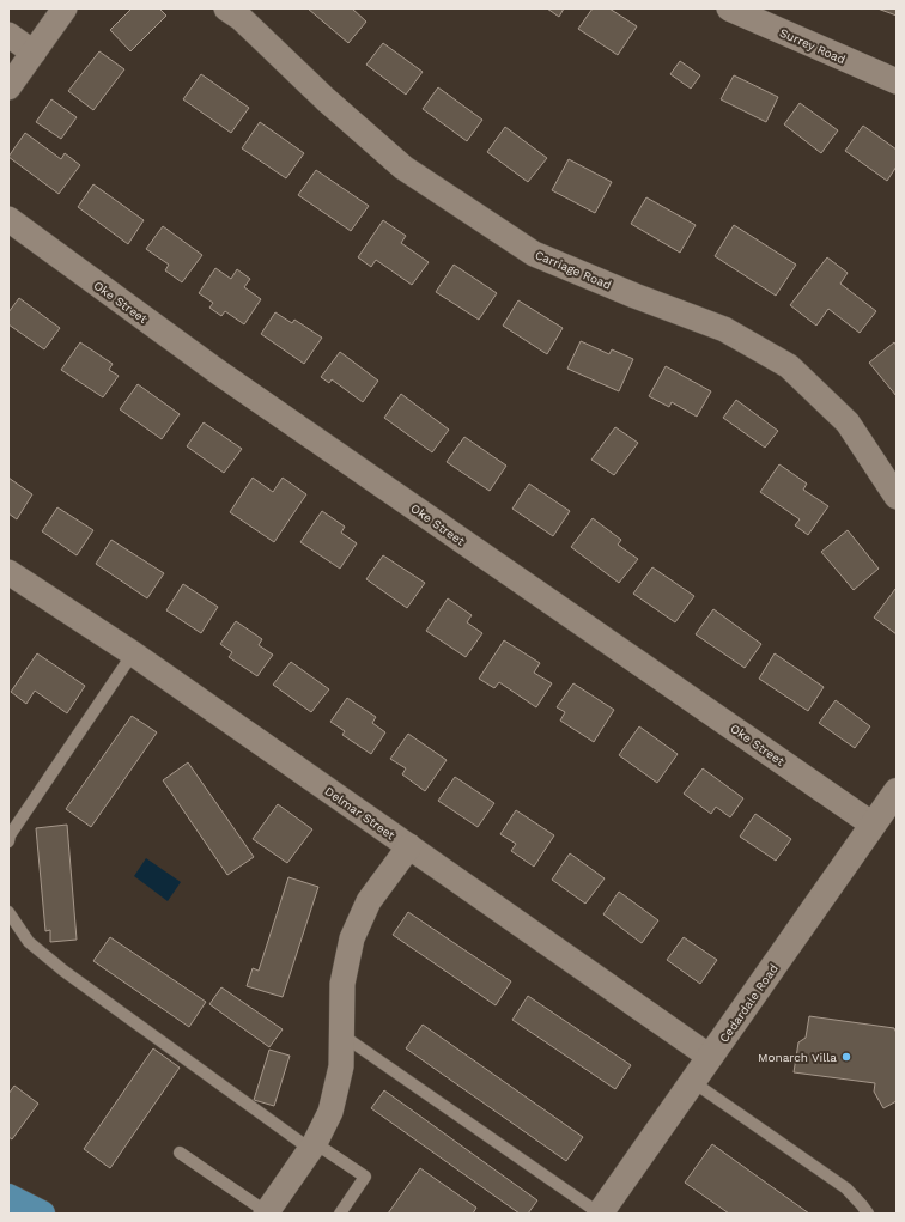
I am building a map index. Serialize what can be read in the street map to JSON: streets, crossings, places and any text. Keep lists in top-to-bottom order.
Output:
{
  "streets": {
    "street": [
      "Surrey Road",
      "Carriage Road",
      "Oke Street",
      "Delmar Street",
      "Cedardale Road"
    ]
  },
  "crossings": [
    ["Oke Street", "Cedardale Road"],
    ["Delmar Street", "Cedardale Road"]
  ],
  "places": ["Monarch Villa"]
}
